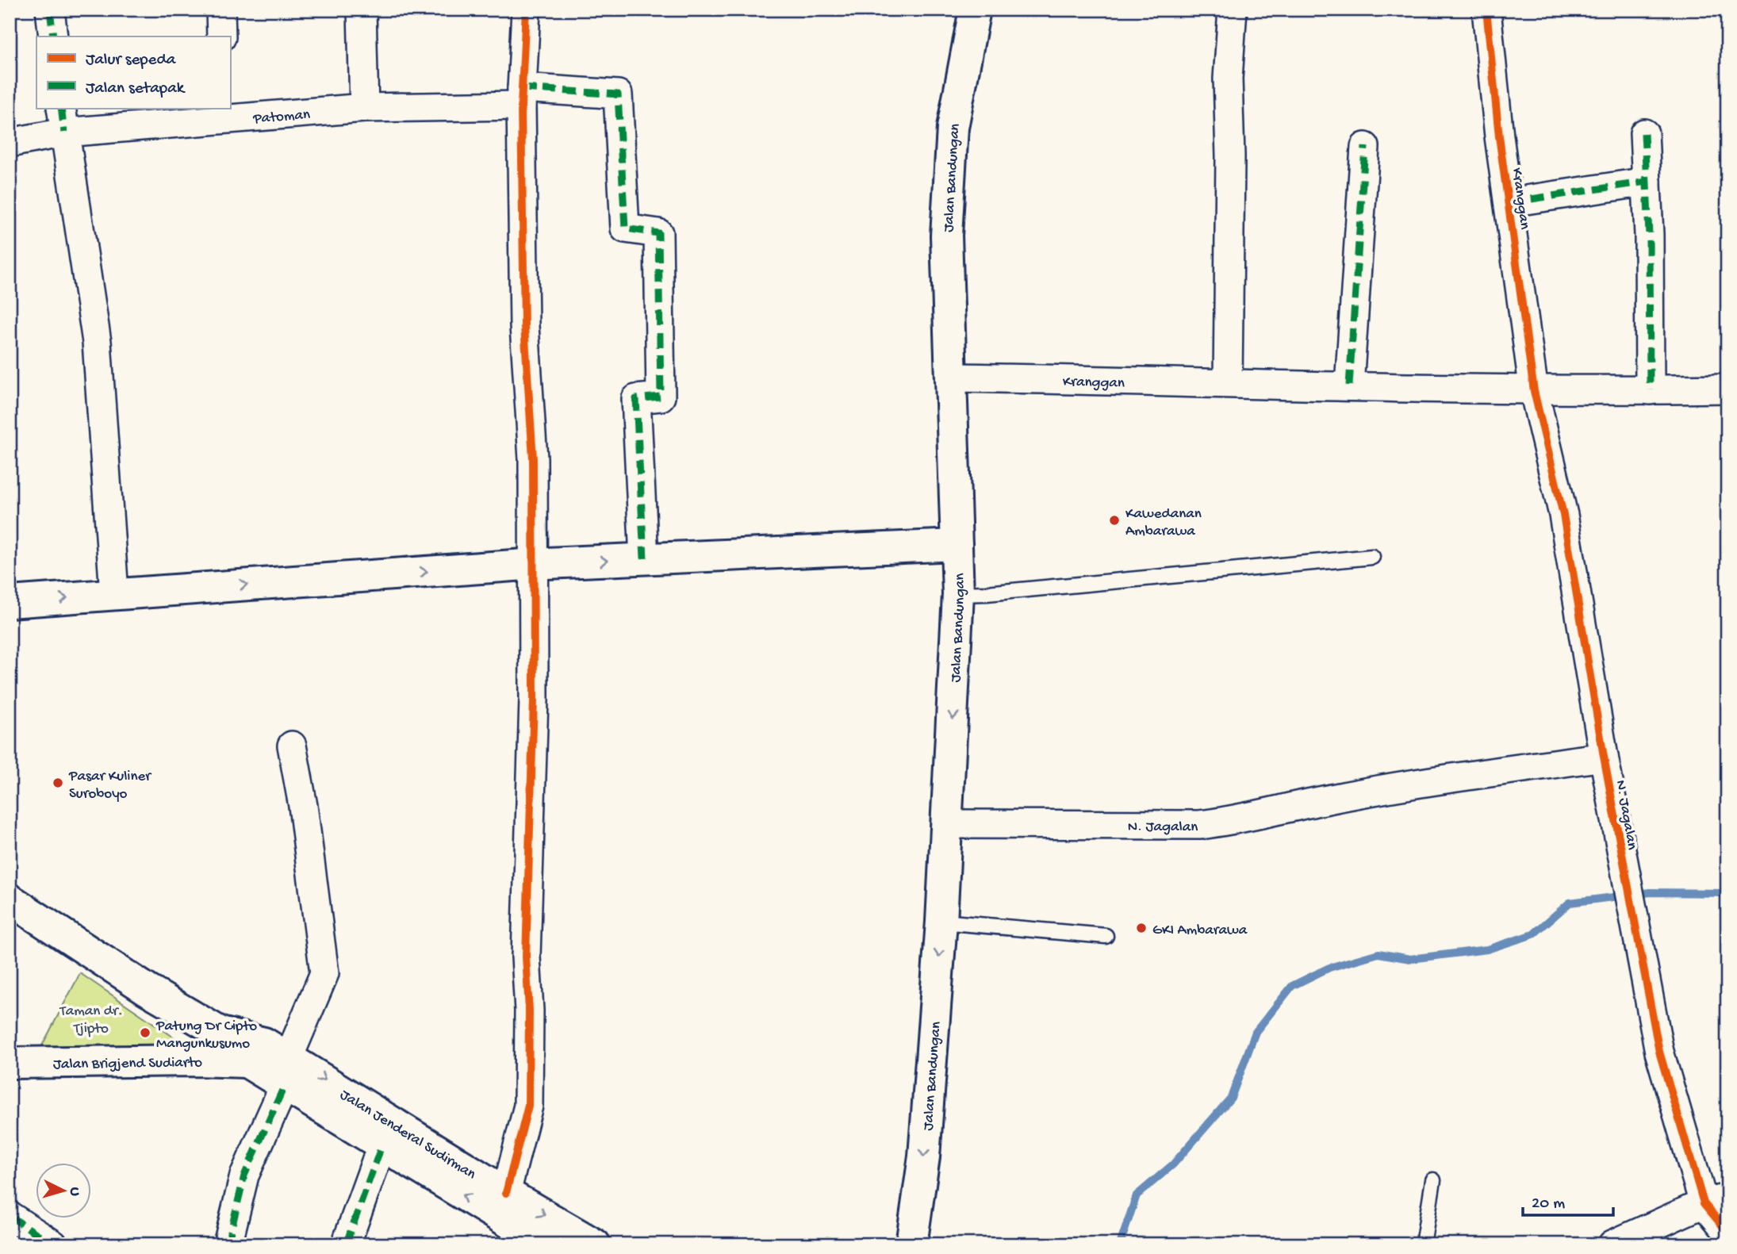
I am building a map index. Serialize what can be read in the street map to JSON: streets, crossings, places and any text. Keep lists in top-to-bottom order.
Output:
{
  "streets": {
    "main road": ["Jalan Bandungan", "Jalan Brigjend Sudiarto", "Jalan Jenderal Sudirman"],
    "street": ["Patoman", "Kranggan", "N. Jagalan"]
  },
  "crossings": [
    ["Jalan Bandungan", "Kranggan"],
    ["Jalan Bandungan", "N. Jagalan"],
    ["Kranggan", "N. Jagalan"],
    ["Jalan Brigjend Sudiarto", "Jalan Jenderal Sudirman"]
  ],
  "one_way": ["Jalan Bandungan"],
  "parks": ["Taman dr. Tjipto"],
  "places": [
    "Kawedanan Ambarawa",
    "Pasar Kuliner Suroboyo",
    "GKI Ambarawa",
    "Patung Dr Cipto Mangunkusumo"
  ],
  "legend": ["Jalur sepeda", "Jalan setapak"],
  "scale_bar": "20 m",
  "north": "right"
}
